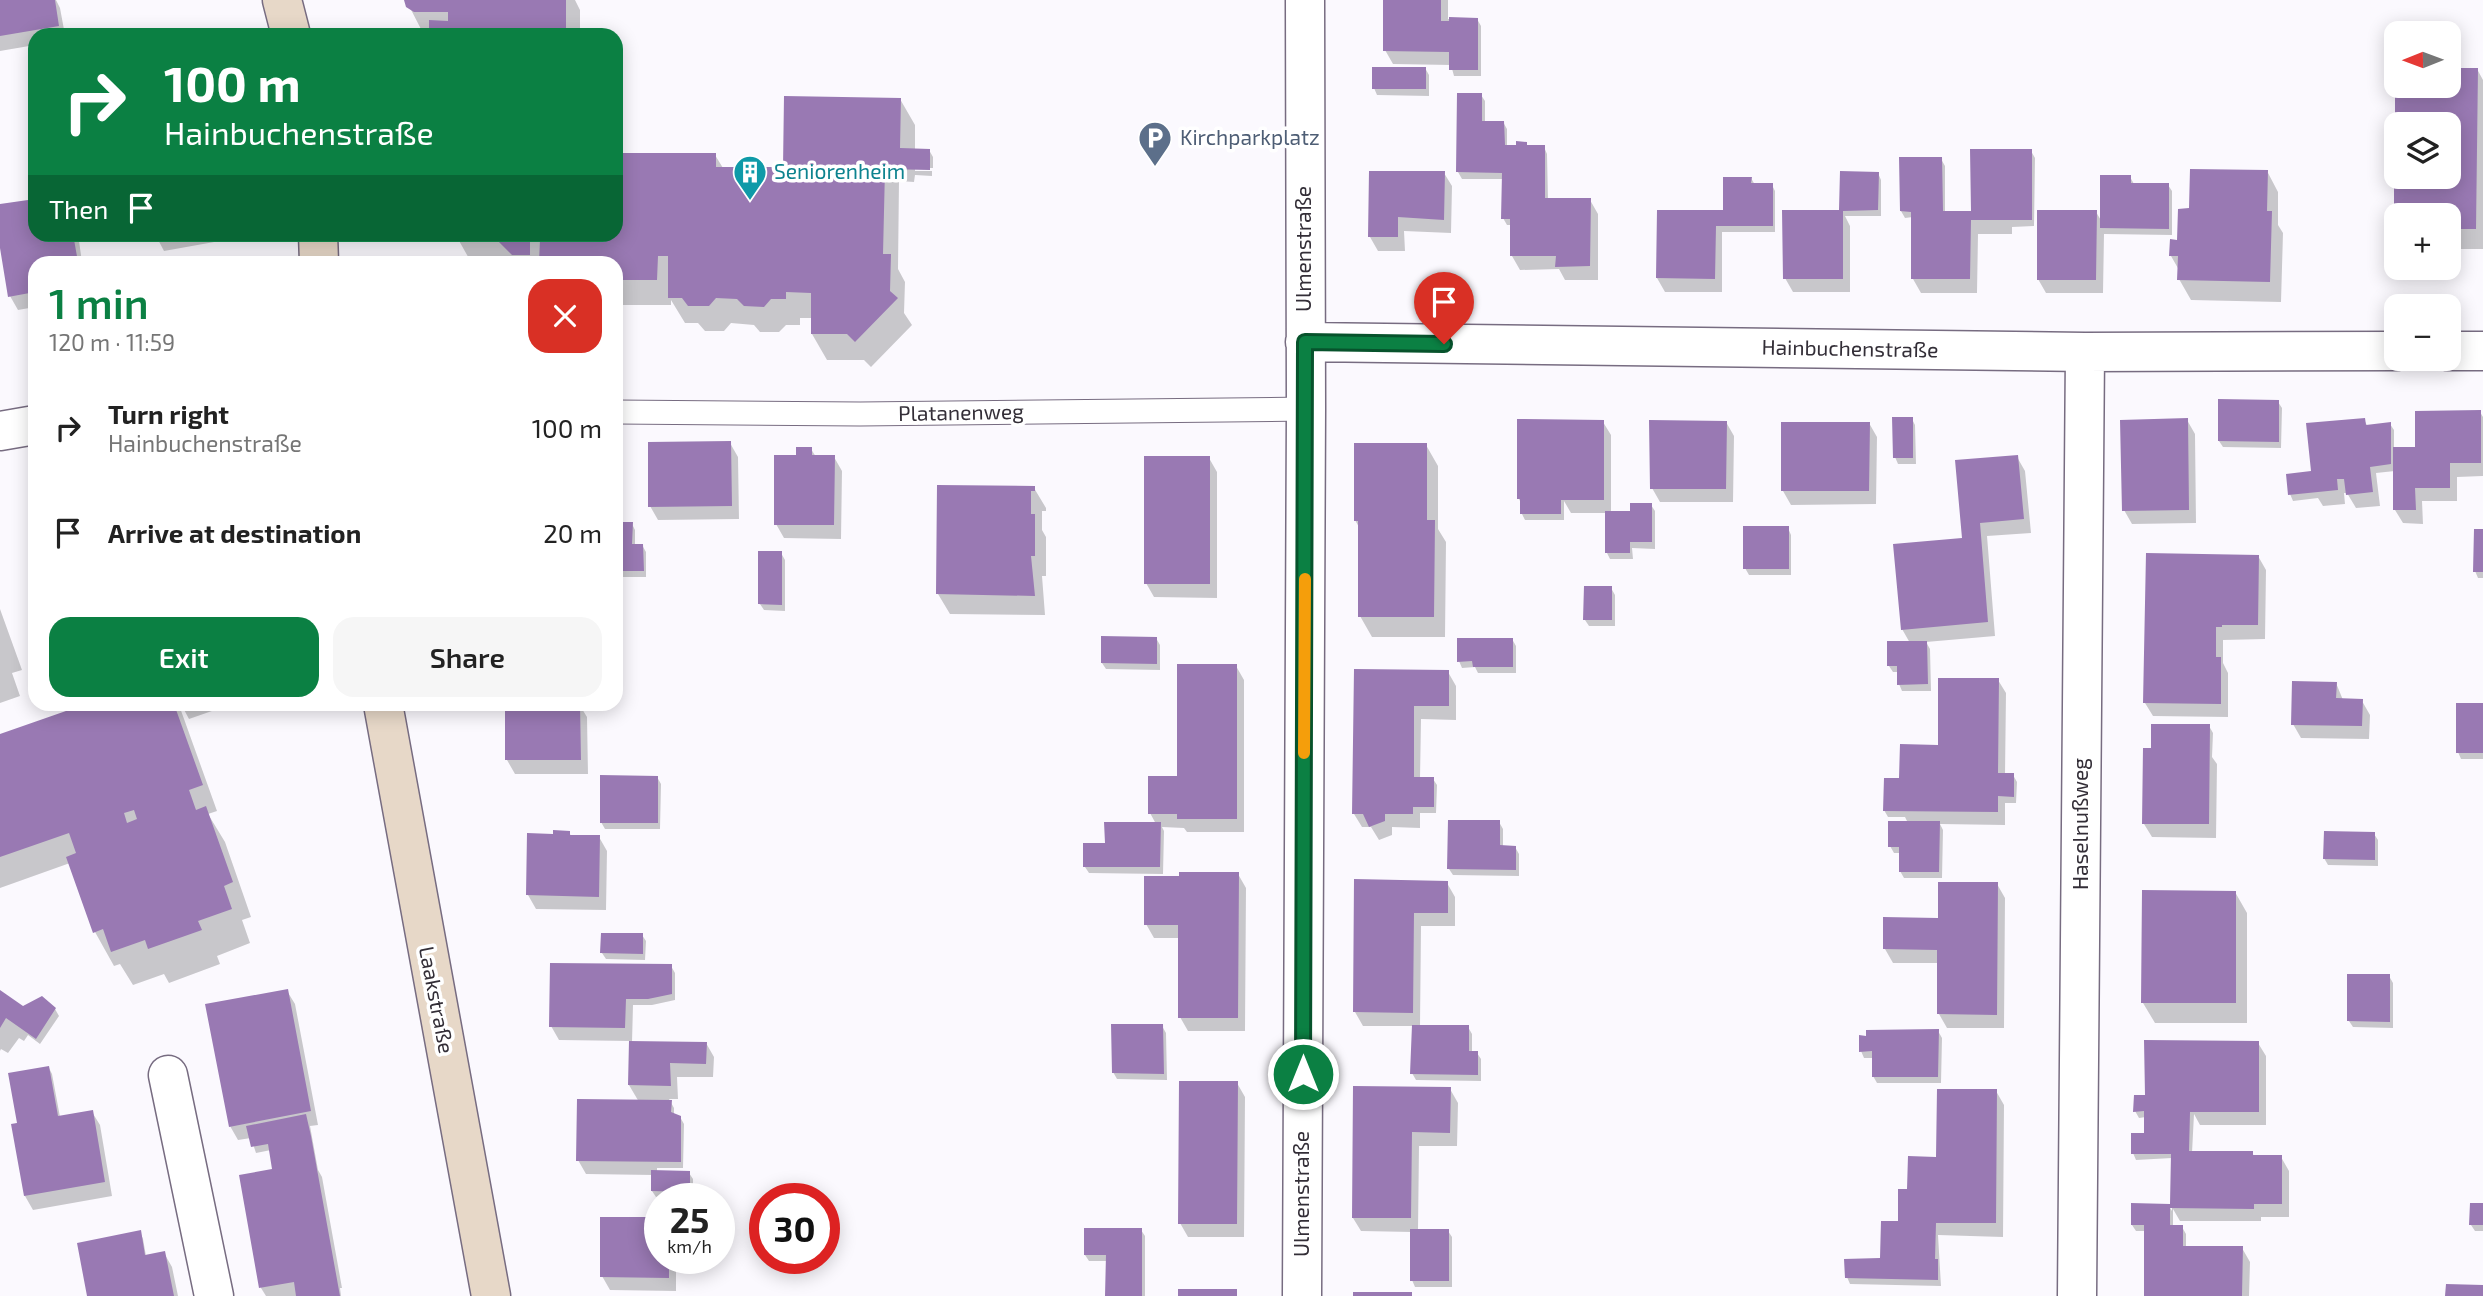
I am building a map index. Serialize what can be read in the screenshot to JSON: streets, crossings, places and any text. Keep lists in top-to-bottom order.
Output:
{
  "streets": {
    "street": [
      "Ulmenstraße",
      "Hainbuchenstraße",
      "Haselnußweg",
      "Laakstraße"
    ],
    "lane": ["Platanenweg"]
  },
  "crossings": [
    ["Ulmenstraße", "Hainbuchenstraße"],
    ["Ulmenstraße", "Platanenweg"],
    ["Hainbuchenstraße", "Haselnußweg"]
  ],
  "places": {
    "parking": ["Kirchparkplatz"],
    "building": ["Seniorenheim"]
  },
  "north": "left",
  "page": {
    "map_buttons": ["+", "−"],
    "turn": ["100 m", "Hainbuchenstraße"],
    "then": "Then",
    "heading": ["1 min", "120 m · 11:59"],
    "list": [
      {
        "name": "Turn right",
        "note": "Hainbuchenstraße",
        "value": "100 m"
      },
      {
        "name": "Arrive at destination",
        "value": "20 m"
      }
    ],
    "buttons": ["Exit", "Share"],
    "speed": "25 km/h",
    "limit": "30"
  }
}
